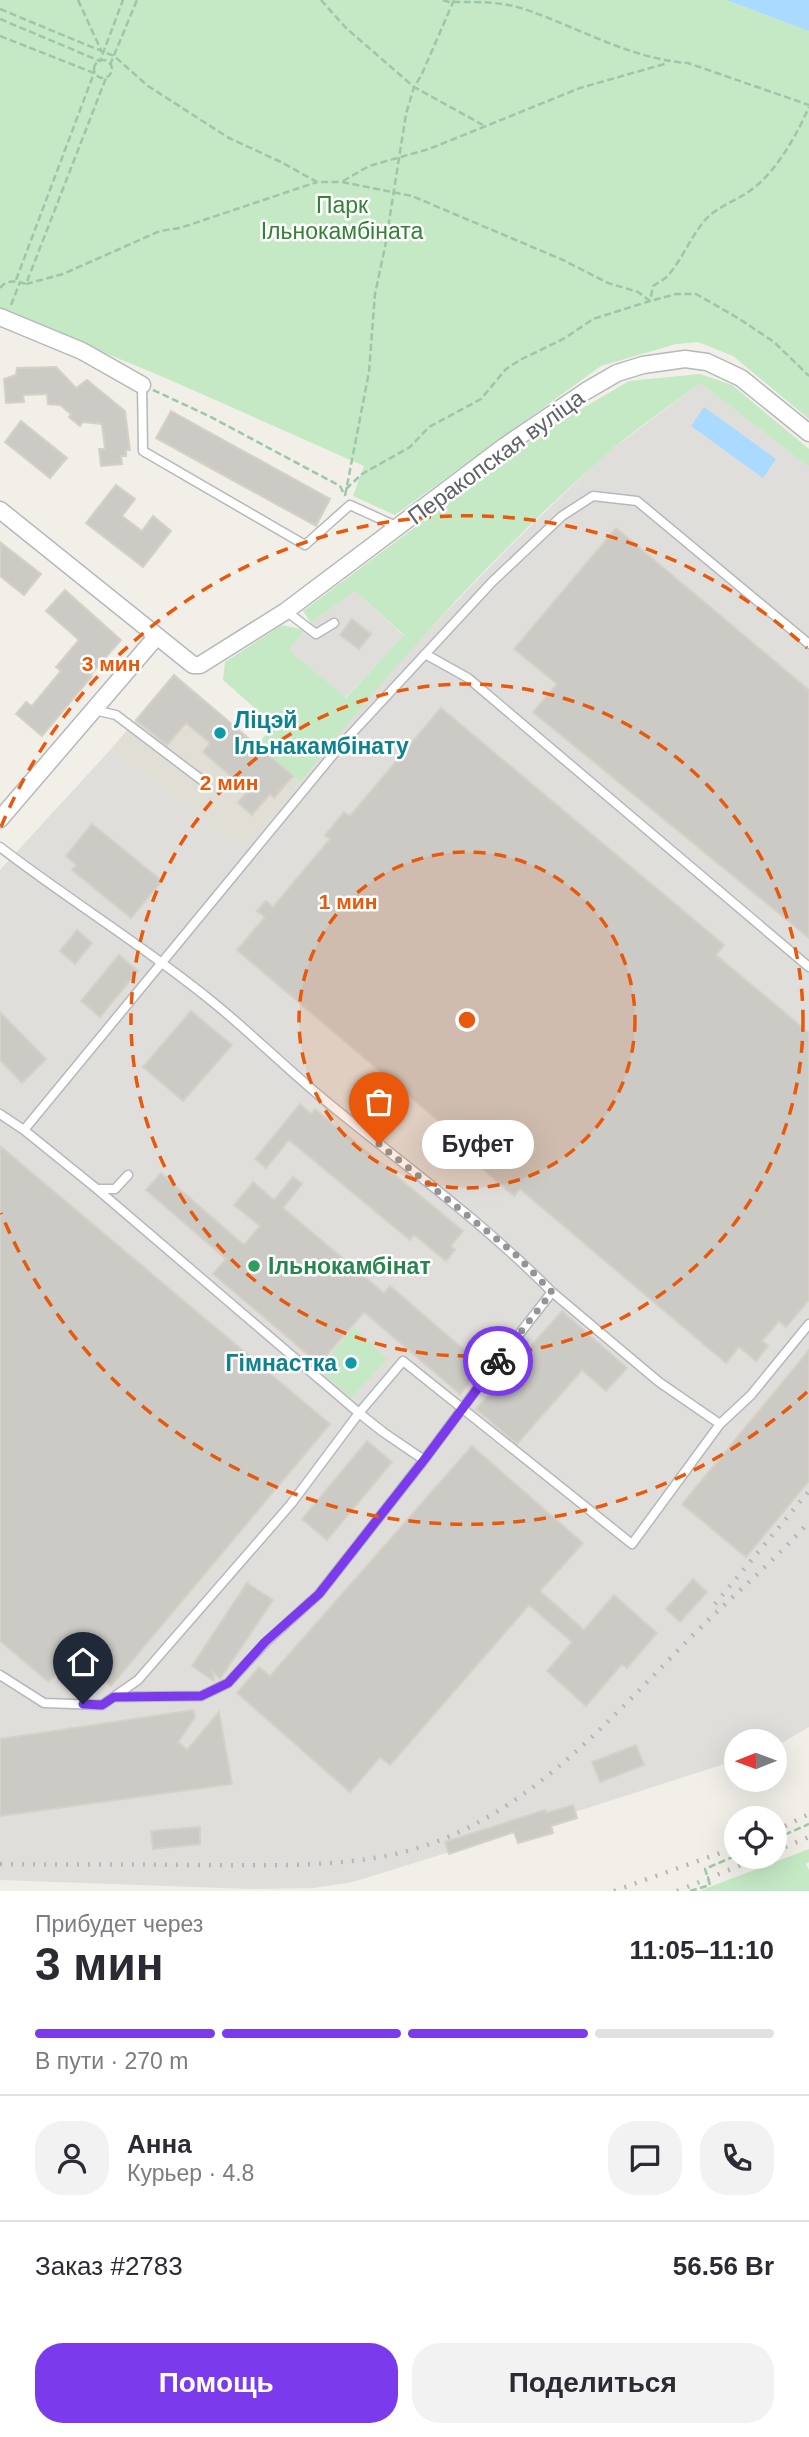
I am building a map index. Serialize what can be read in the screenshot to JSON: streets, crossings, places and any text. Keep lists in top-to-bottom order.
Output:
{
  "streets": {
    "street": ["Перакопская вуліца"]
  },
  "parks": ["Парк Ільнокамбіната"],
  "places": [
    "Ліцэй Ільнакамбінату",
    "Буфет",
    "Ільнокамбінат",
    "Гімнастка"
  ],
  "north": "left",
  "page": {
    "bubble": "Буфет",
    "heading": ["3 мин", "Прибудет через", "11:05–11:10"],
    "panel": [
      "Анна",
      "Курьер · 4.8",
      "Заказ #2783",
      "56.56 Br"
    ],
    "bar": "В пути · 270 m",
    "buttons": ["Помощь", "Поделиться"]
  },
  "rings": ["3 мин", "2 мин", "1 мин"]
}
